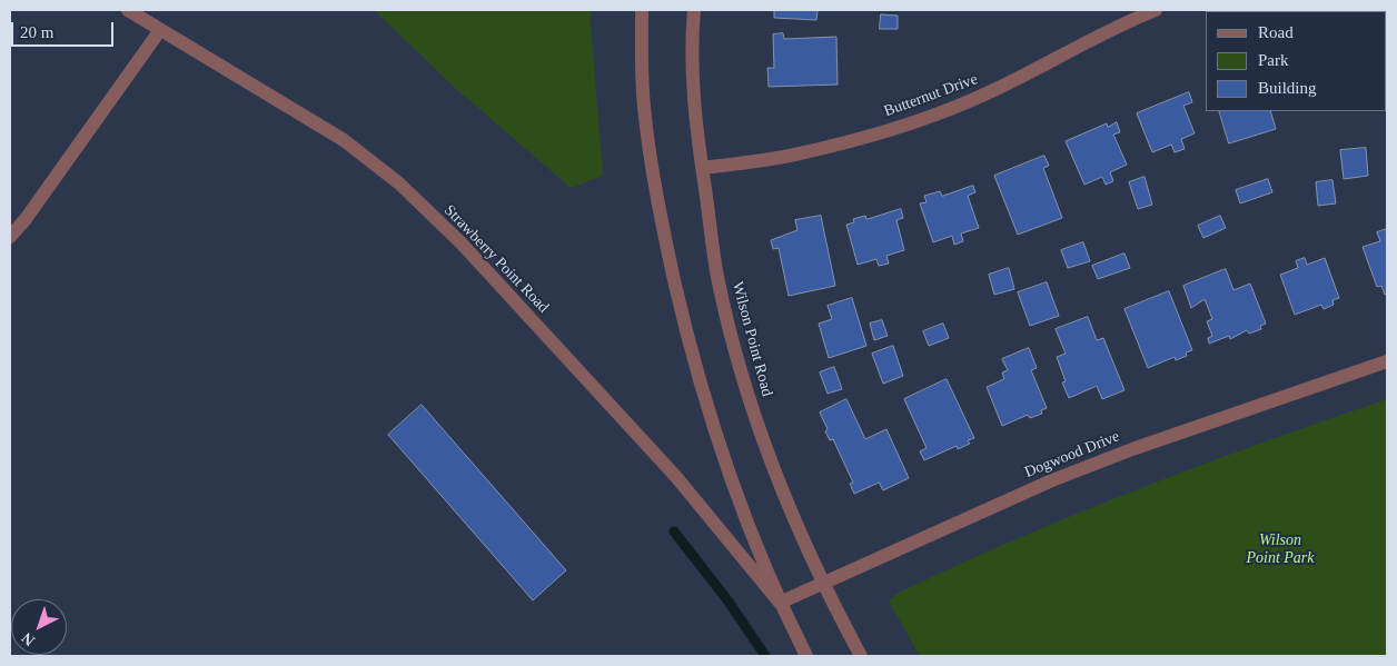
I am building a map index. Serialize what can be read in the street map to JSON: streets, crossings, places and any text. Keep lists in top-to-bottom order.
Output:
{
  "streets": {
    "street": [
      "Butternut Drive",
      "Strawberry Point Road",
      "Wilson Point Road",
      "Dogwood Drive"
    ]
  },
  "crossings": [
    ["Butternut Drive", "Wilson Point Road"],
    ["Strawberry Point Road", "Dogwood Drive"],
    ["Wilson Point Road", "Dogwood Drive"]
  ],
  "parks": ["Wilson Point Park"],
  "legend": ["Road", "Park", "Building"],
  "scale_bar": "20 m",
  "north": "bottom left"
}
